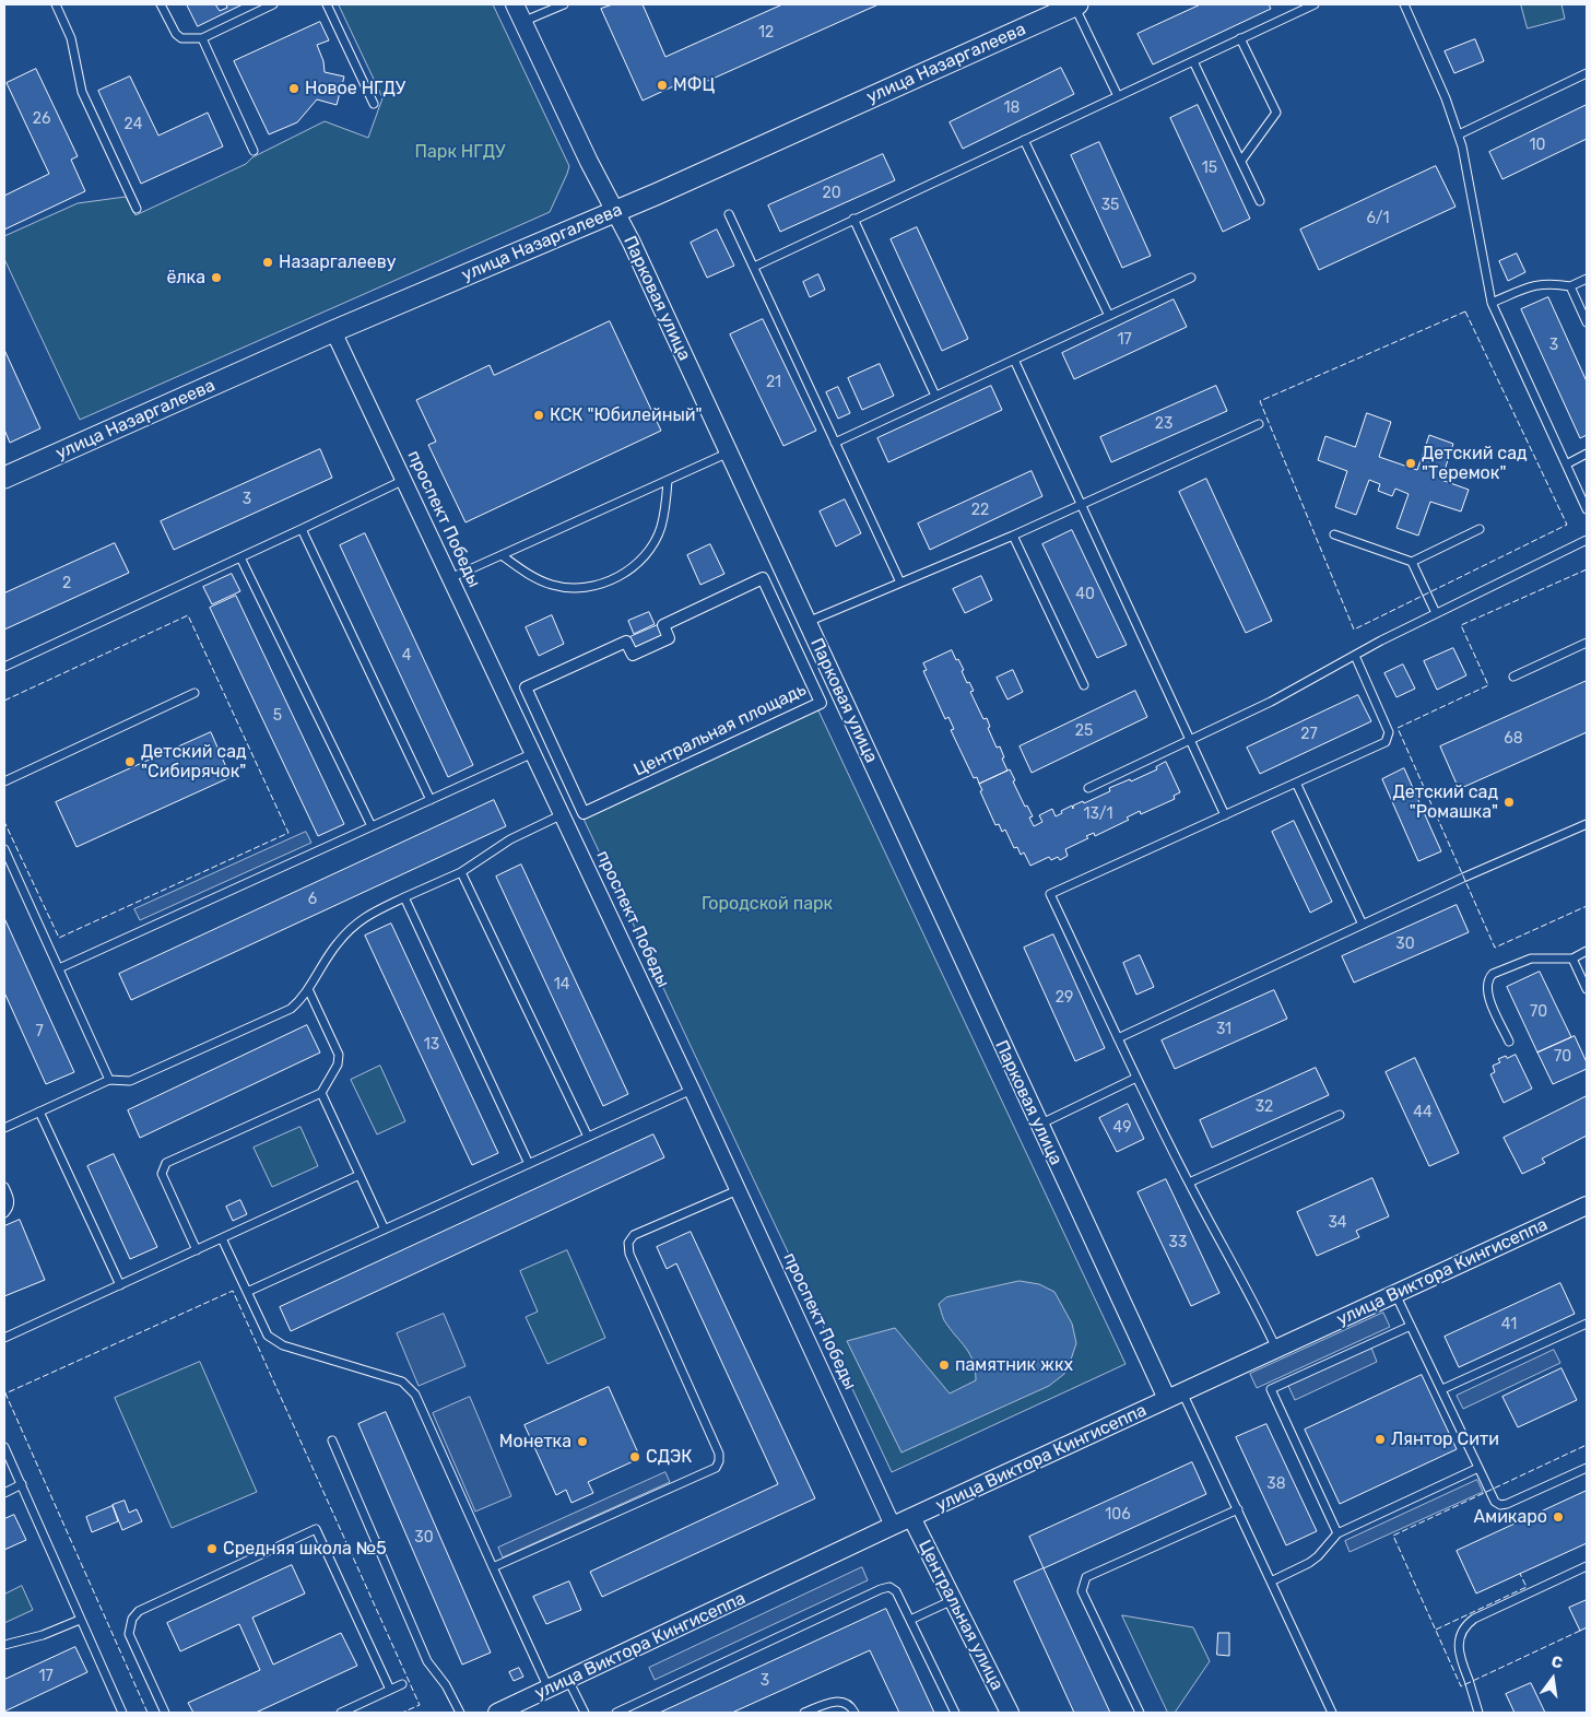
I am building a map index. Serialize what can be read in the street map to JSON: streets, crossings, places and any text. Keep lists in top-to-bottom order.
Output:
{
  "streets": {
    "main road": ["улица Назаргалеева"],
    "street": [
      "Парковая улица",
      "проспект Победы",
      "Центральная площадь",
      "улица Виктора Кингисеппа",
      "Центральная улица"
    ]
  },
  "crossings": [
    ["улица Назаргалеева", "Парковая улица"],
    ["улица Назаргалеева", "проспект Победы"],
    ["Парковая улица", "улица Виктора Кингисеппа"],
    ["проспект Победы", "улица Виктора Кингисеппа"],
    ["улица Виктора Кингисеппа", "Центральная улица"]
  ],
  "parks": ["Парк НГДУ", "Городской парк"],
  "places": [
    "МФЦ",
    "Новое НГДУ",
    "Назаргалееву",
    "ёлка",
    "КСК \"Юбилейный\"",
    "Детский сад \"Теремок\"",
    "Детский сад \"Сибирячок\"",
    "Детский сад \"Ромашка\"",
    "памятник жкх",
    "Лянтор Сити",
    "Монетка",
    "СДЭК",
    "Амикаро",
    "Средняя школа №5"
  ],
  "house_numbers": [
    "12",
    "18",
    "26",
    "24",
    "10",
    "15",
    "20",
    "35",
    "6/1",
    "17",
    "3",
    "21",
    "23",
    "3",
    "22",
    "2",
    "40",
    "4",
    "5",
    "25",
    "27",
    "68",
    "13/1",
    "6",
    "30",
    "14",
    "29",
    "70",
    "31",
    "7",
    "13",
    "70",
    "32",
    "44",
    "49",
    "34",
    "33",
    "41",
    "38",
    "106",
    "30",
    "17",
    "3"
  ],
  "north": "top"
}
